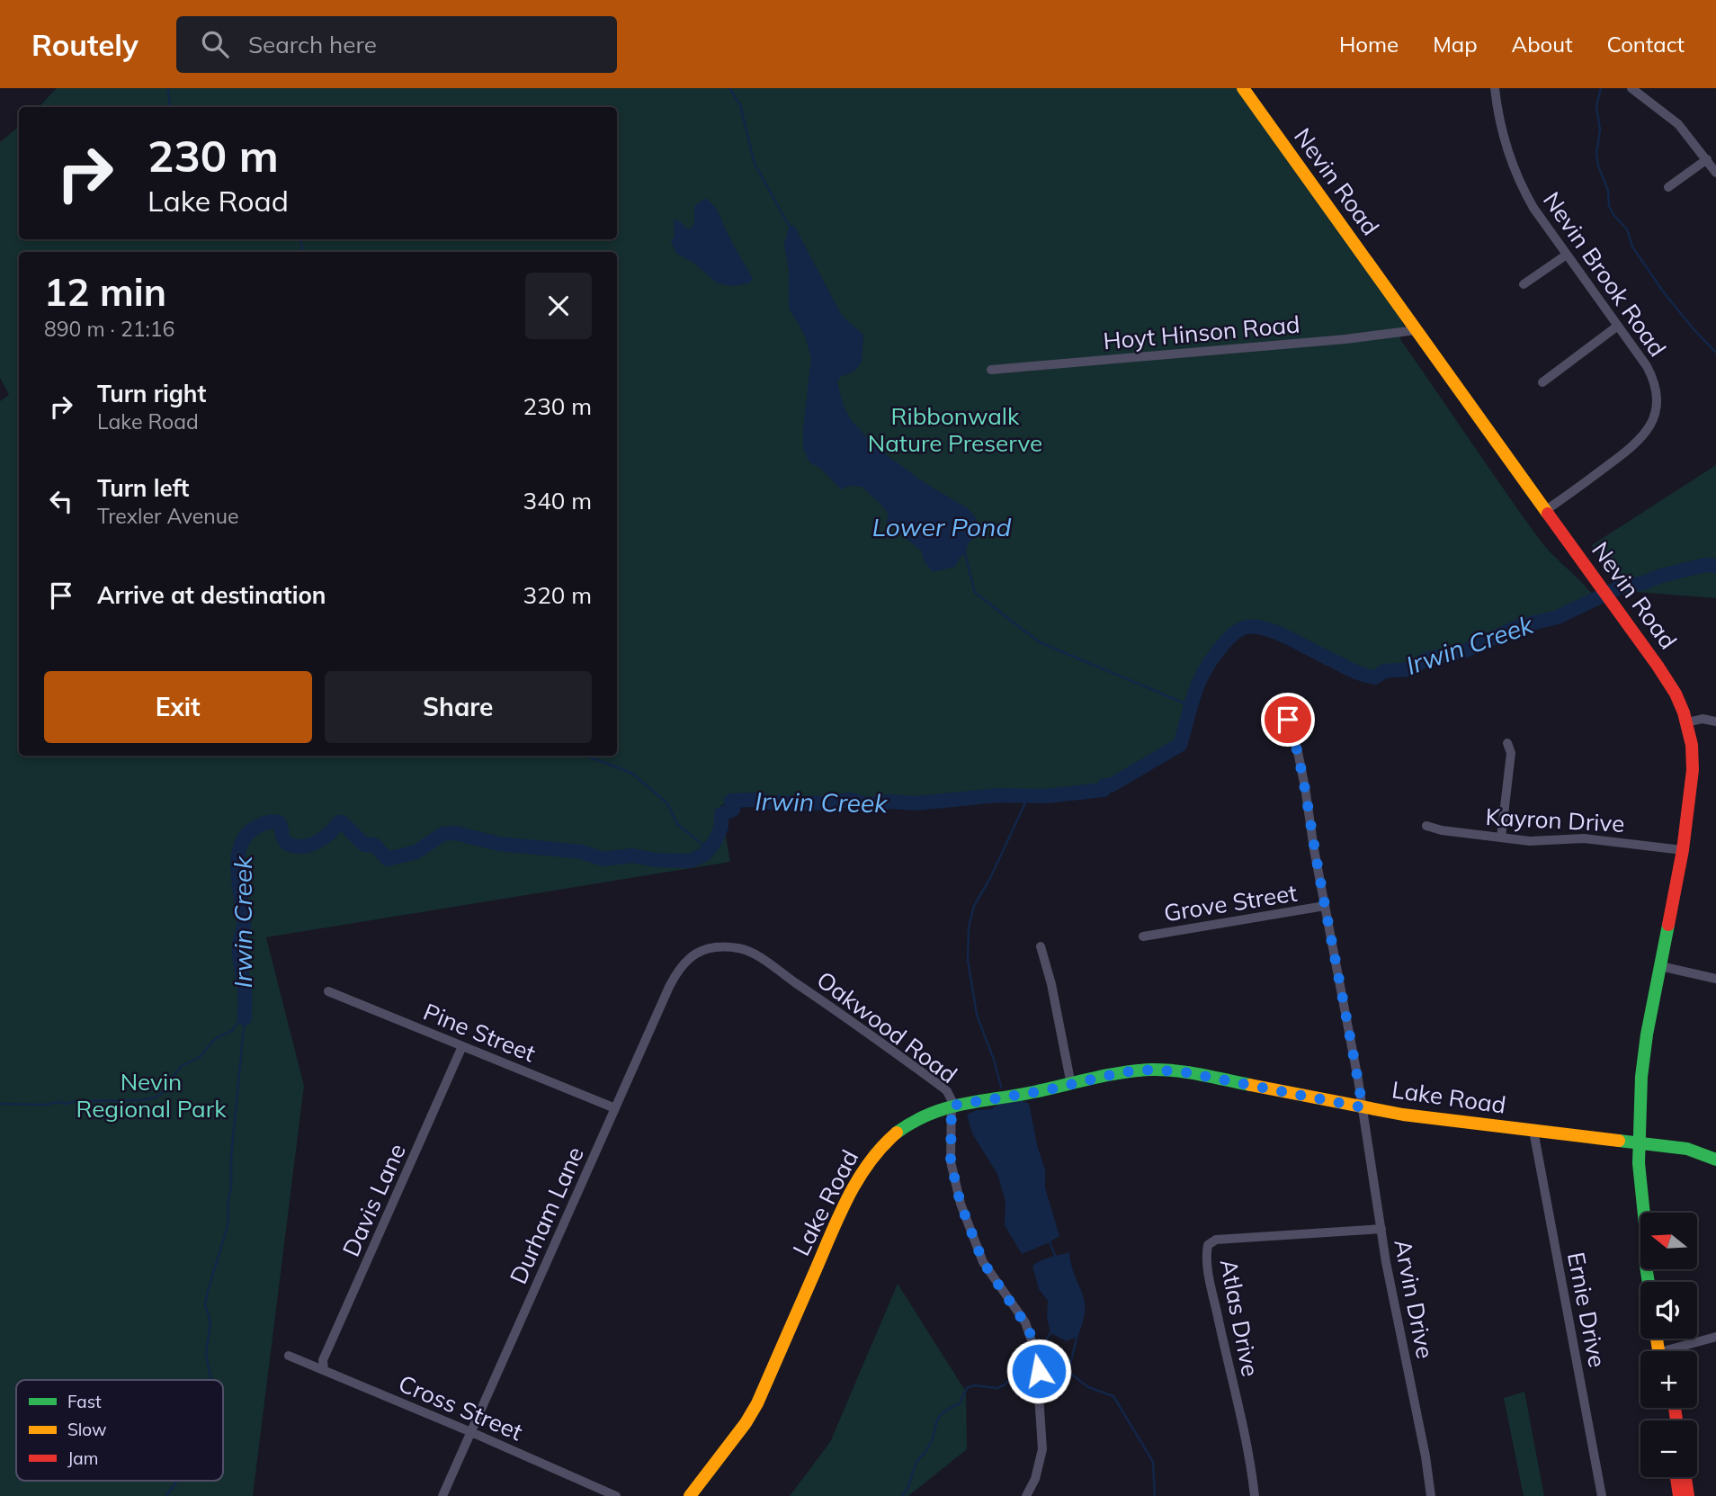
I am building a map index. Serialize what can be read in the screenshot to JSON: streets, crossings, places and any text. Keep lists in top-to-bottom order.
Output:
{
  "streets": {
    "main road": ["Nevin Road", "Lake Road"],
    "street": [
      "Nevin Brook Road",
      "Hoyt Hinson Road",
      "Kayron Drive",
      "Grove Street",
      "Oakwood Road",
      "Pine Street",
      "Davis Lane",
      "Durham Lane",
      "Arvin Drive",
      "Ernie Drive",
      "Atlas Drive",
      "Cross Street"
    ]
  },
  "crossings": [
    ["Nevin Road", "Nevin Brook Road"],
    ["Nevin Road", "Hoyt Hinson Road"],
    ["Nevin Road", "Kayron Drive"],
    ["Nevin Road", "Lake Road"],
    ["Grove Street", "Arvin Drive"],
    ["Oakwood Road", "Lake Road"],
    ["Oakwood Road", "Durham Lane"],
    ["Pine Street", "Davis Lane"],
    ["Pine Street", "Durham Lane"],
    ["Lake Road", "Arvin Drive"],
    ["Lake Road", "Ernie Drive"],
    ["Davis Lane", "Cross Street"],
    ["Durham Lane", "Cross Street"],
    ["Arvin Drive", "Atlas Drive"]
  ],
  "water": ["Lower Pond", "Irwin Creek"],
  "parks": ["Ribbonwalk Nature Preserve", "Nevin Regional Park"],
  "legend": ["Fast", "Slow", "Jam"],
  "north": "left",
  "page": {
    "header": "Routely",
    "search": "Search here",
    "nav": [
      "Home",
      "Map",
      "About",
      "Contact"
    ],
    "turn": ["230 m", "Lake Road"],
    "heading": ["12 min", "890 m · 21:16"],
    "list": [
      {
        "name": "Turn right",
        "note": "Lake Road",
        "value": "230 m"
      },
      {
        "name": "Turn left",
        "note": "Trexler Avenue",
        "value": "340 m"
      },
      {
        "name": "Arrive at destination",
        "value": "320 m"
      }
    ],
    "buttons": ["Exit", "Share"],
    "map_buttons": ["+", "−"]
  }
}
